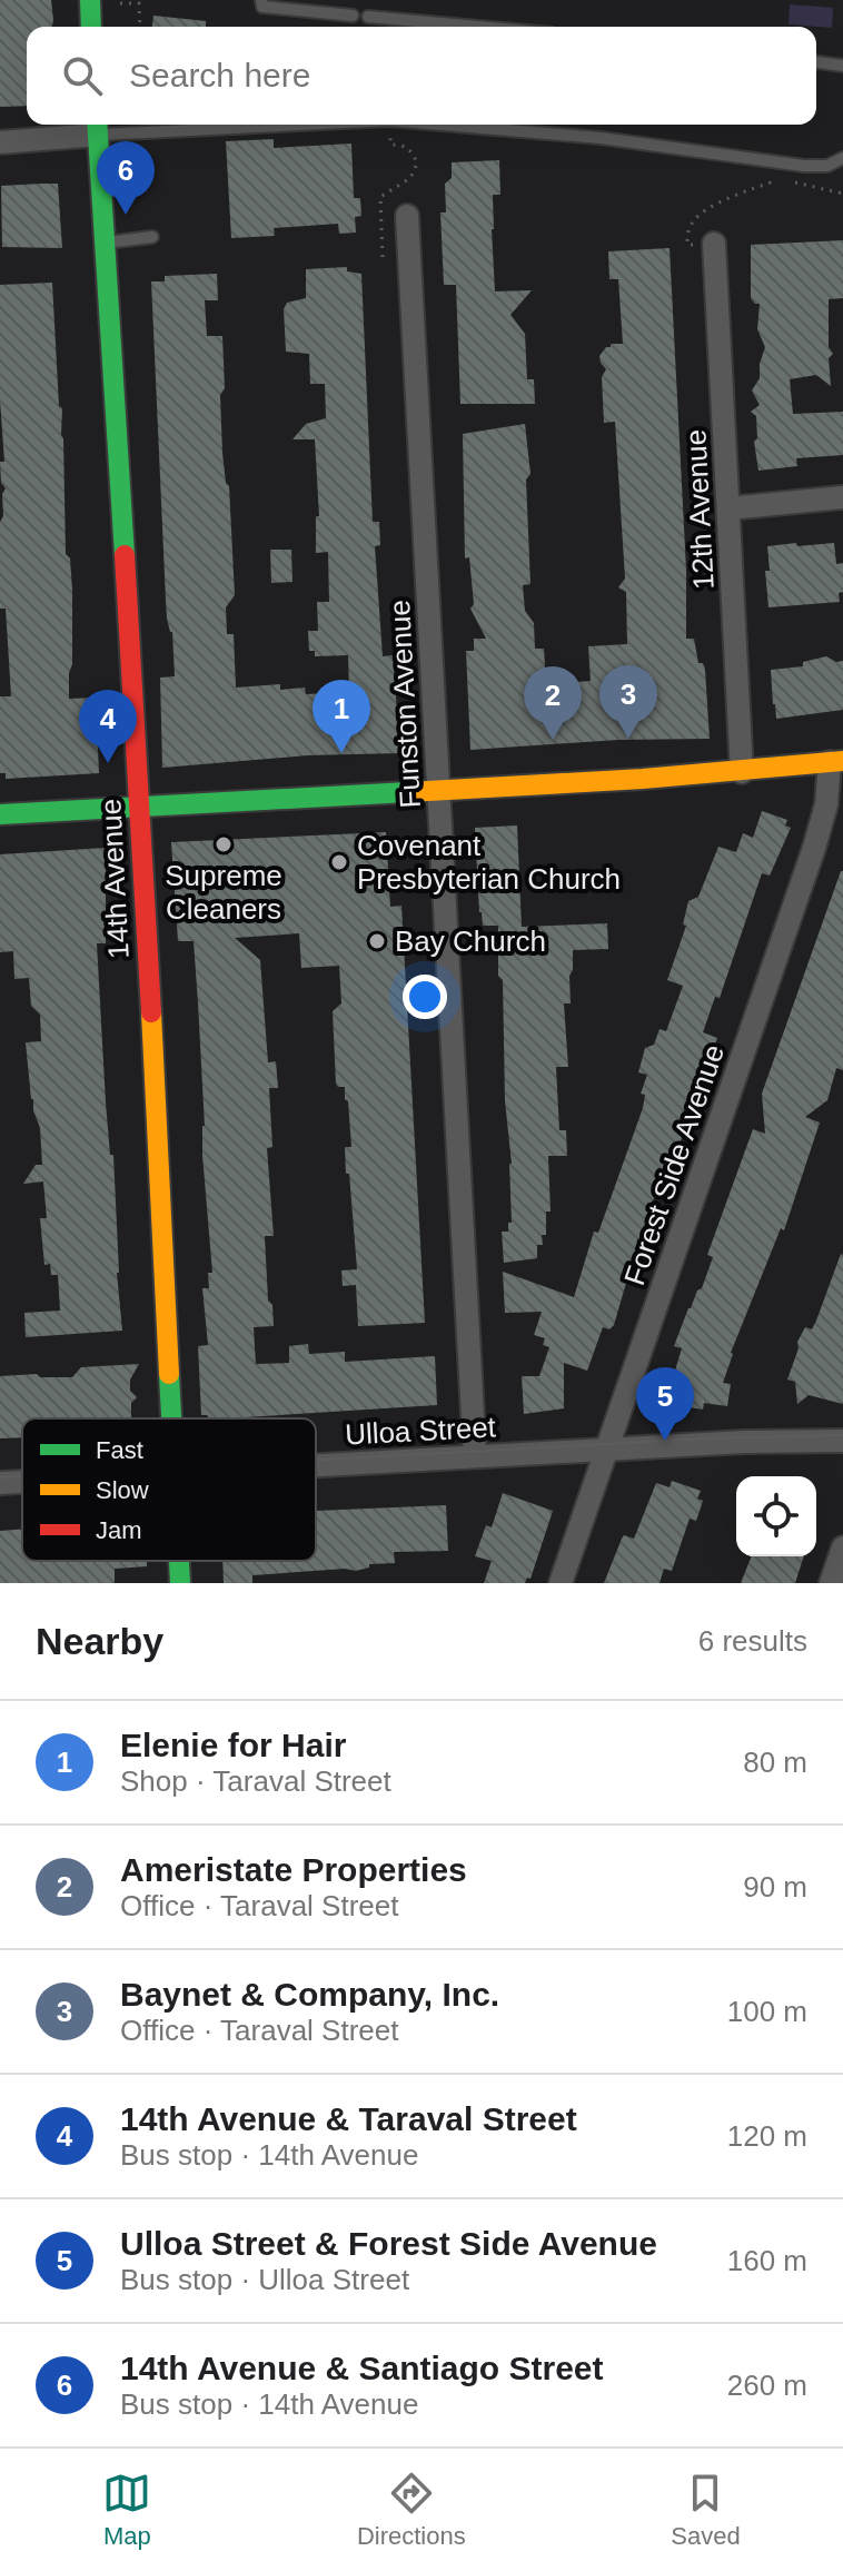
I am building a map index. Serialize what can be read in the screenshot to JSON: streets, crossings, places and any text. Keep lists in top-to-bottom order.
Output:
{
  "streets": {
    "street": [
      "12th Avenue",
      "Funston Avenue",
      "14th Avenue",
      "Forest Side Avenue",
      "Ulloa Street"
    ]
  },
  "crossings": [
    ["Funston Avenue", "Ulloa Street"],
    ["Forest Side Avenue", "Ulloa Street"]
  ],
  "places": ["Supreme Cleaners", "Covenant Presbyterian Church", "Bay Church"],
  "legend": ["Fast", "Slow", "Jam"],
  "page": {
    "search": "Search here",
    "pins": [
      "6",
      "3",
      "2",
      "1",
      "4",
      "5"
    ],
    "heading": ["Nearby", "6 results"],
    "list": [
      {
        "mark": "1",
        "name": "Elenie for Hair",
        "note": "Shop · Taraval Street",
        "value": "80 m"
      },
      {
        "mark": "2",
        "name": "Ameristate Properties",
        "note": "Office · Taraval Street",
        "value": "90 m"
      },
      {
        "mark": "3",
        "name": "Baynet & Company, Inc.",
        "note": "Office · Taraval Street",
        "value": "100 m"
      },
      {
        "mark": "4",
        "name": "14th Avenue & Taraval Street",
        "note": "Bus stop · 14th Avenue",
        "value": "120 m"
      },
      {
        "mark": "5",
        "name": "Ulloa Street & Forest Side Avenue",
        "note": "Bus stop · Ulloa Street",
        "value": "160 m"
      },
      {
        "mark": "6",
        "name": "14th Avenue & Santiago Street",
        "note": "Bus stop · 14th Avenue",
        "value": "260 m"
      }
    ],
    "nav": ["Map", "Directions", "Saved"]
  }
}
